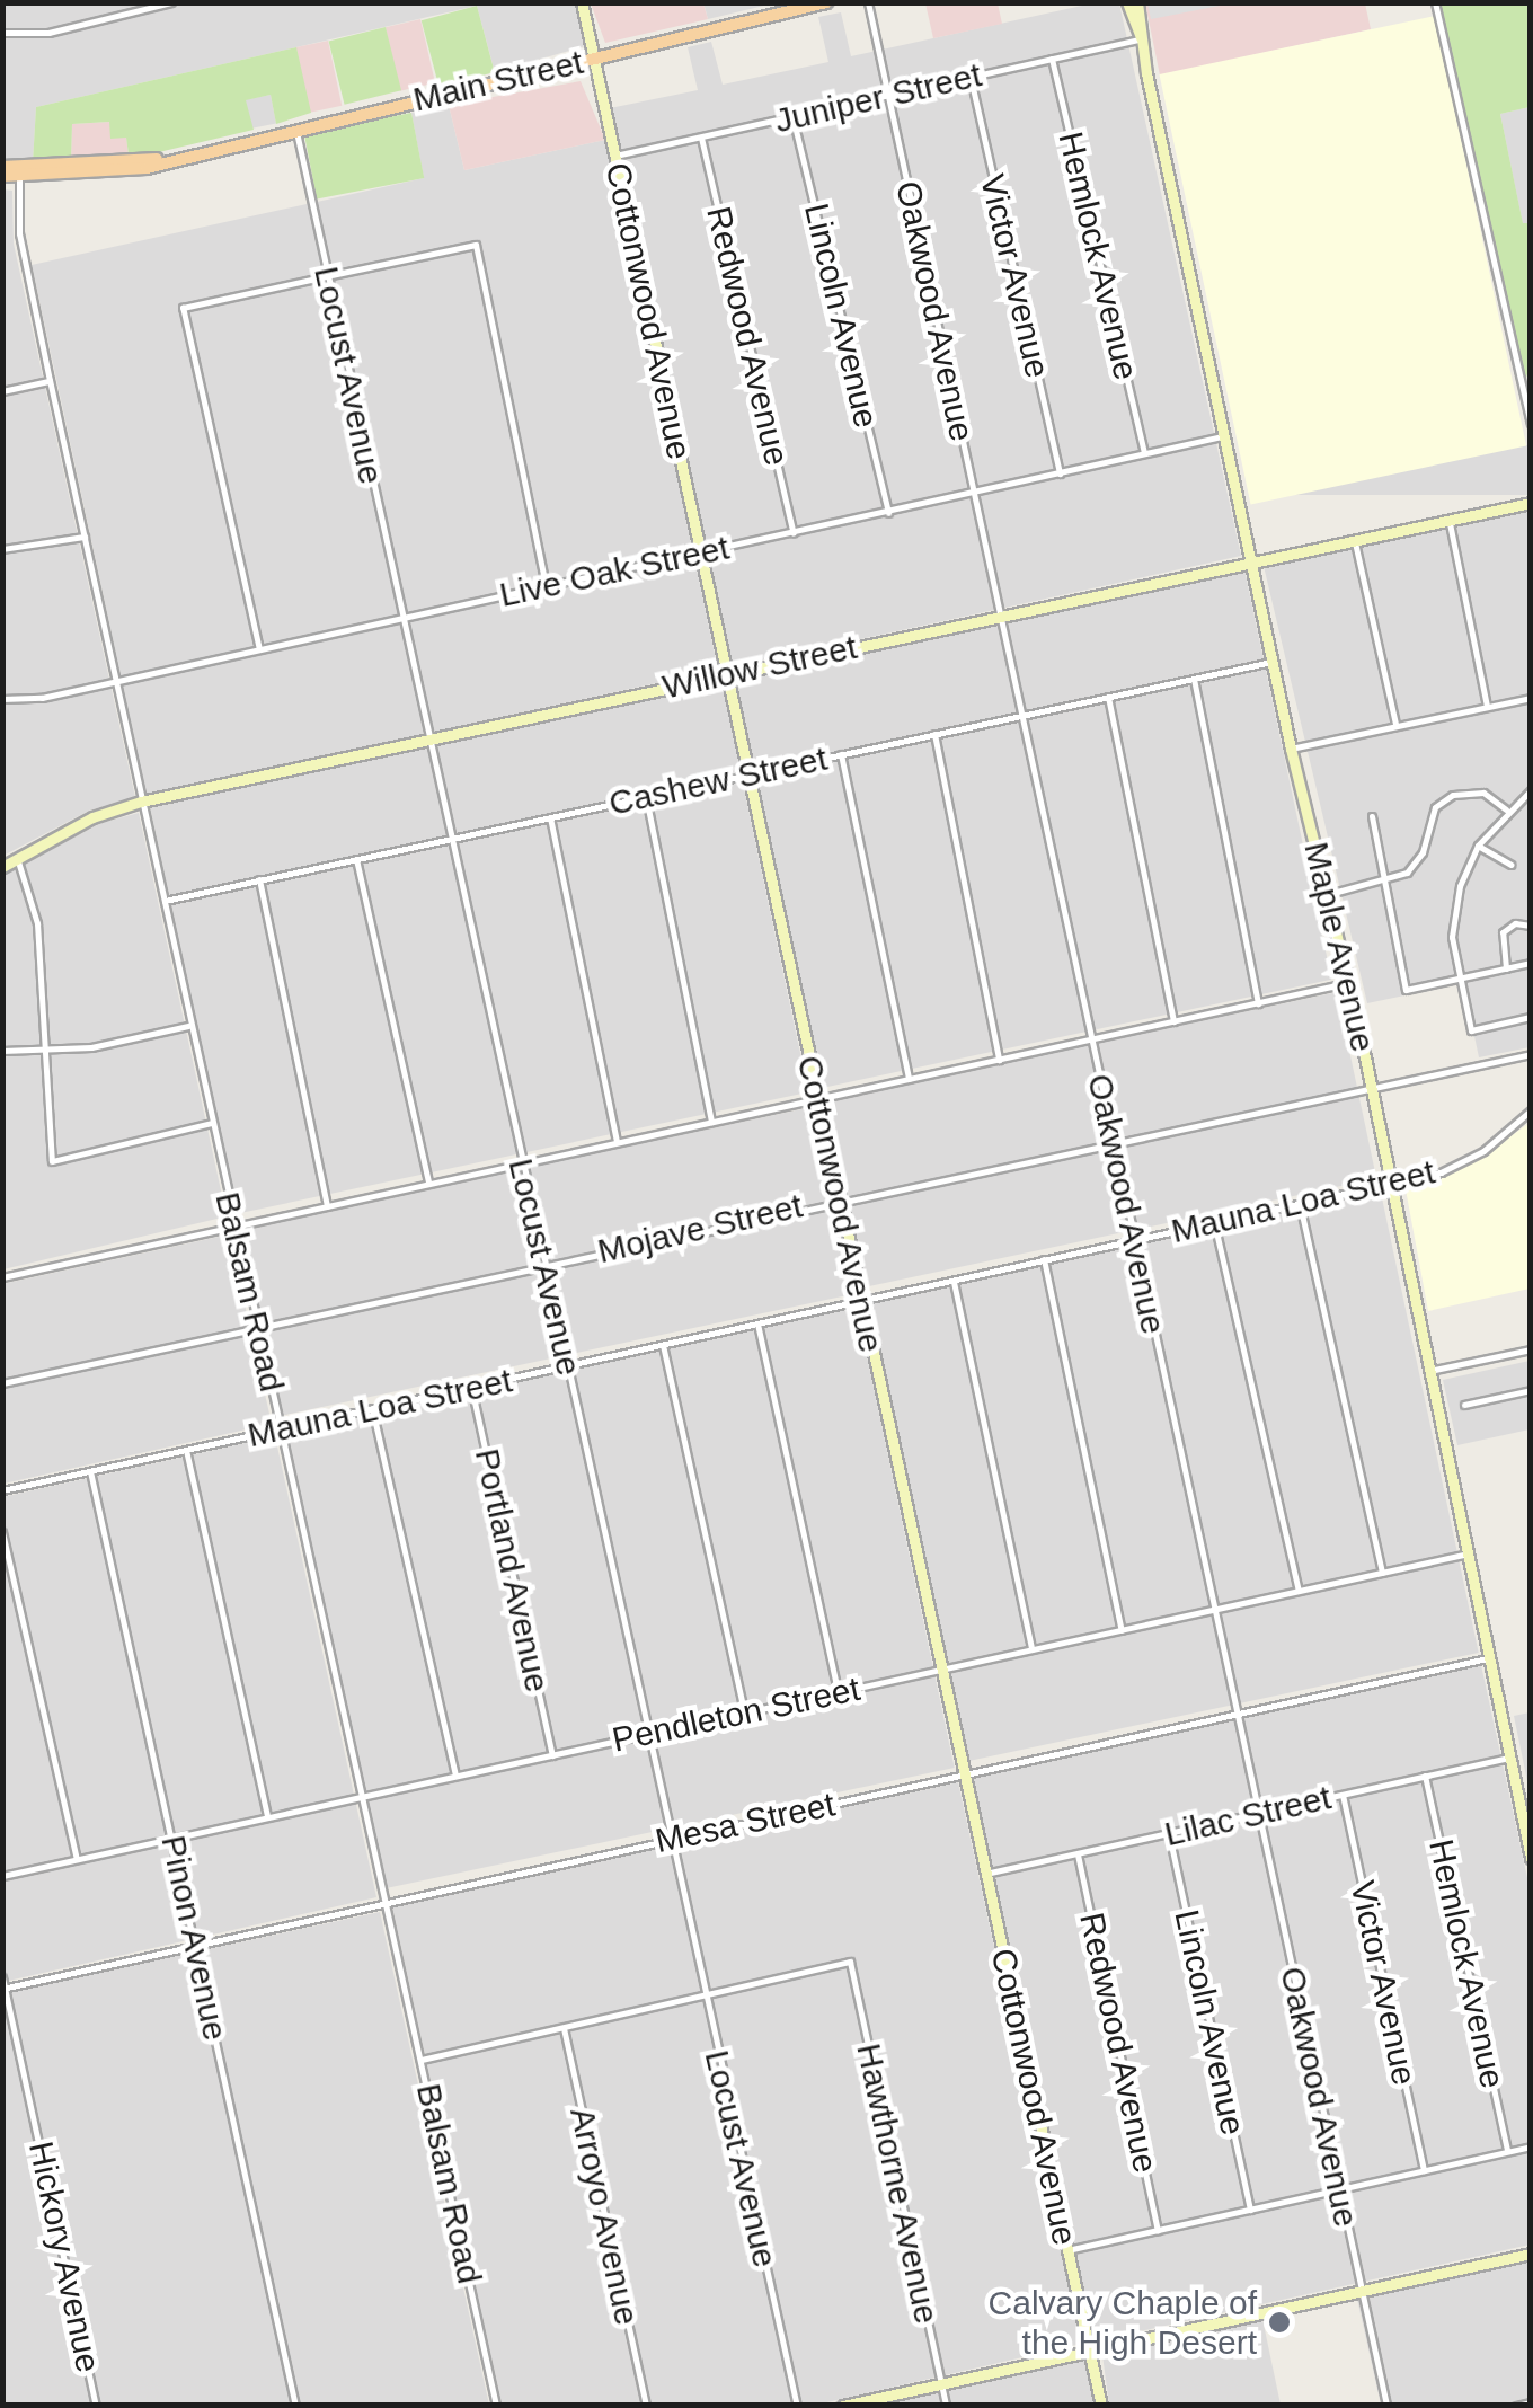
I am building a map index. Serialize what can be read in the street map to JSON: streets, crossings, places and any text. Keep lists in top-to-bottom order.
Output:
{
  "streets": {
    "main road": ["Main Street"],
    "street": [
      "Juniper Street",
      "Hemlock Avenue",
      "Victor Avenue",
      "Cottonwood Avenue",
      "Oakwood Avenue",
      "Lincoln Avenue",
      "Redwood Avenue",
      "Locust Avenue",
      "Live Oak Street",
      "Willow Street",
      "Cashew Street",
      "Maple Avenue",
      "Mauna Loa Street",
      "Mojave Street",
      "Balsam Road",
      "Portland Avenue",
      "Pendleton Street",
      "Lilac Street",
      "Mesa Street",
      "Pinon Avenue",
      "Hawthorne Avenue",
      "Arroyo Avenue",
      "Hickory Avenue"
    ]
  },
  "crossings": [
    ["Main Street", "Cottonwood Avenue"],
    ["Main Street", "Locust Avenue"],
    ["Main Street", "Balsam Road"],
    ["Juniper Street", "Hemlock Avenue"],
    ["Juniper Street", "Victor Avenue"],
    ["Juniper Street", "Cottonwood Avenue"],
    ["Juniper Street", "Oakwood Avenue"],
    ["Juniper Street", "Lincoln Avenue"],
    ["Juniper Street", "Redwood Avenue"],
    ["Juniper Street", "Maple Avenue"],
    ["Hemlock Avenue", "Live Oak Street"],
    ["Hemlock Avenue", "Lilac Street"],
    ["Victor Avenue", "Live Oak Street"],
    ["Victor Avenue", "Lilac Street"],
    ["Cottonwood Avenue", "Live Oak Street"],
    ["Cottonwood Avenue", "Willow Street"],
    ["Cottonwood Avenue", "Cashew Street"],
    ["Cottonwood Avenue", "Mauna Loa Street"],
    ["Cottonwood Avenue", "Mojave Street"],
    ["Cottonwood Avenue", "Pendleton Street"],
    ["Cottonwood Avenue", "Lilac Street"],
    ["Cottonwood Avenue", "Mesa Street"],
    ["Oakwood Avenue", "Live Oak Street"],
    ["Oakwood Avenue", "Willow Street"],
    ["Oakwood Avenue", "Cashew Street"],
    ["Oakwood Avenue", "Mauna Loa Street"],
    ["Oakwood Avenue", "Mojave Street"],
    ["Oakwood Avenue", "Pendleton Street"],
    ["Oakwood Avenue", "Lilac Street"],
    ["Oakwood Avenue", "Mesa Street"],
    ["Lincoln Avenue", "Live Oak Street"],
    ["Lincoln Avenue", "Lilac Street"],
    ["Redwood Avenue", "Live Oak Street"],
    ["Redwood Avenue", "Lilac Street"],
    ["Locust Avenue", "Live Oak Street"],
    ["Locust Avenue", "Willow Street"],
    ["Locust Avenue", "Cashew Street"],
    ["Locust Avenue", "Mauna Loa Street"],
    ["Locust Avenue", "Mojave Street"],
    ["Locust Avenue", "Pendleton Street"],
    ["Locust Avenue", "Mesa Street"],
    ["Locust Avenue", "Hawthorne Avenue"],
    ["Live Oak Street", "Maple Avenue"],
    ["Live Oak Street", "Balsam Road"],
    ["Willow Street", "Maple Avenue"],
    ["Willow Street", "Balsam Road"],
    ["Cashew Street", "Maple Avenue"],
    ["Cashew Street", "Balsam Road"],
    ["Maple Avenue", "Mauna Loa Street"],
    ["Maple Avenue", "Mojave Street"],
    ["Maple Avenue", "Pendleton Street"],
    ["Maple Avenue", "Lilac Street"],
    ["Maple Avenue", "Mesa Street"],
    ["Mauna Loa Street", "Balsam Road"],
    ["Mauna Loa Street", "Portland Avenue"],
    ["Mauna Loa Street", "Pinon Avenue"],
    ["Mojave Street", "Balsam Road"],
    ["Balsam Road", "Pendleton Street"],
    ["Balsam Road", "Mesa Street"],
    ["Portland Avenue", "Pendleton Street"],
    ["Pendleton Street", "Pinon Avenue"],
    ["Mesa Street", "Pinon Avenue"],
    ["Mesa Street", "Hickory Avenue"]
  ],
  "places": ["Calvary Chaple of the High Desert"]
}
